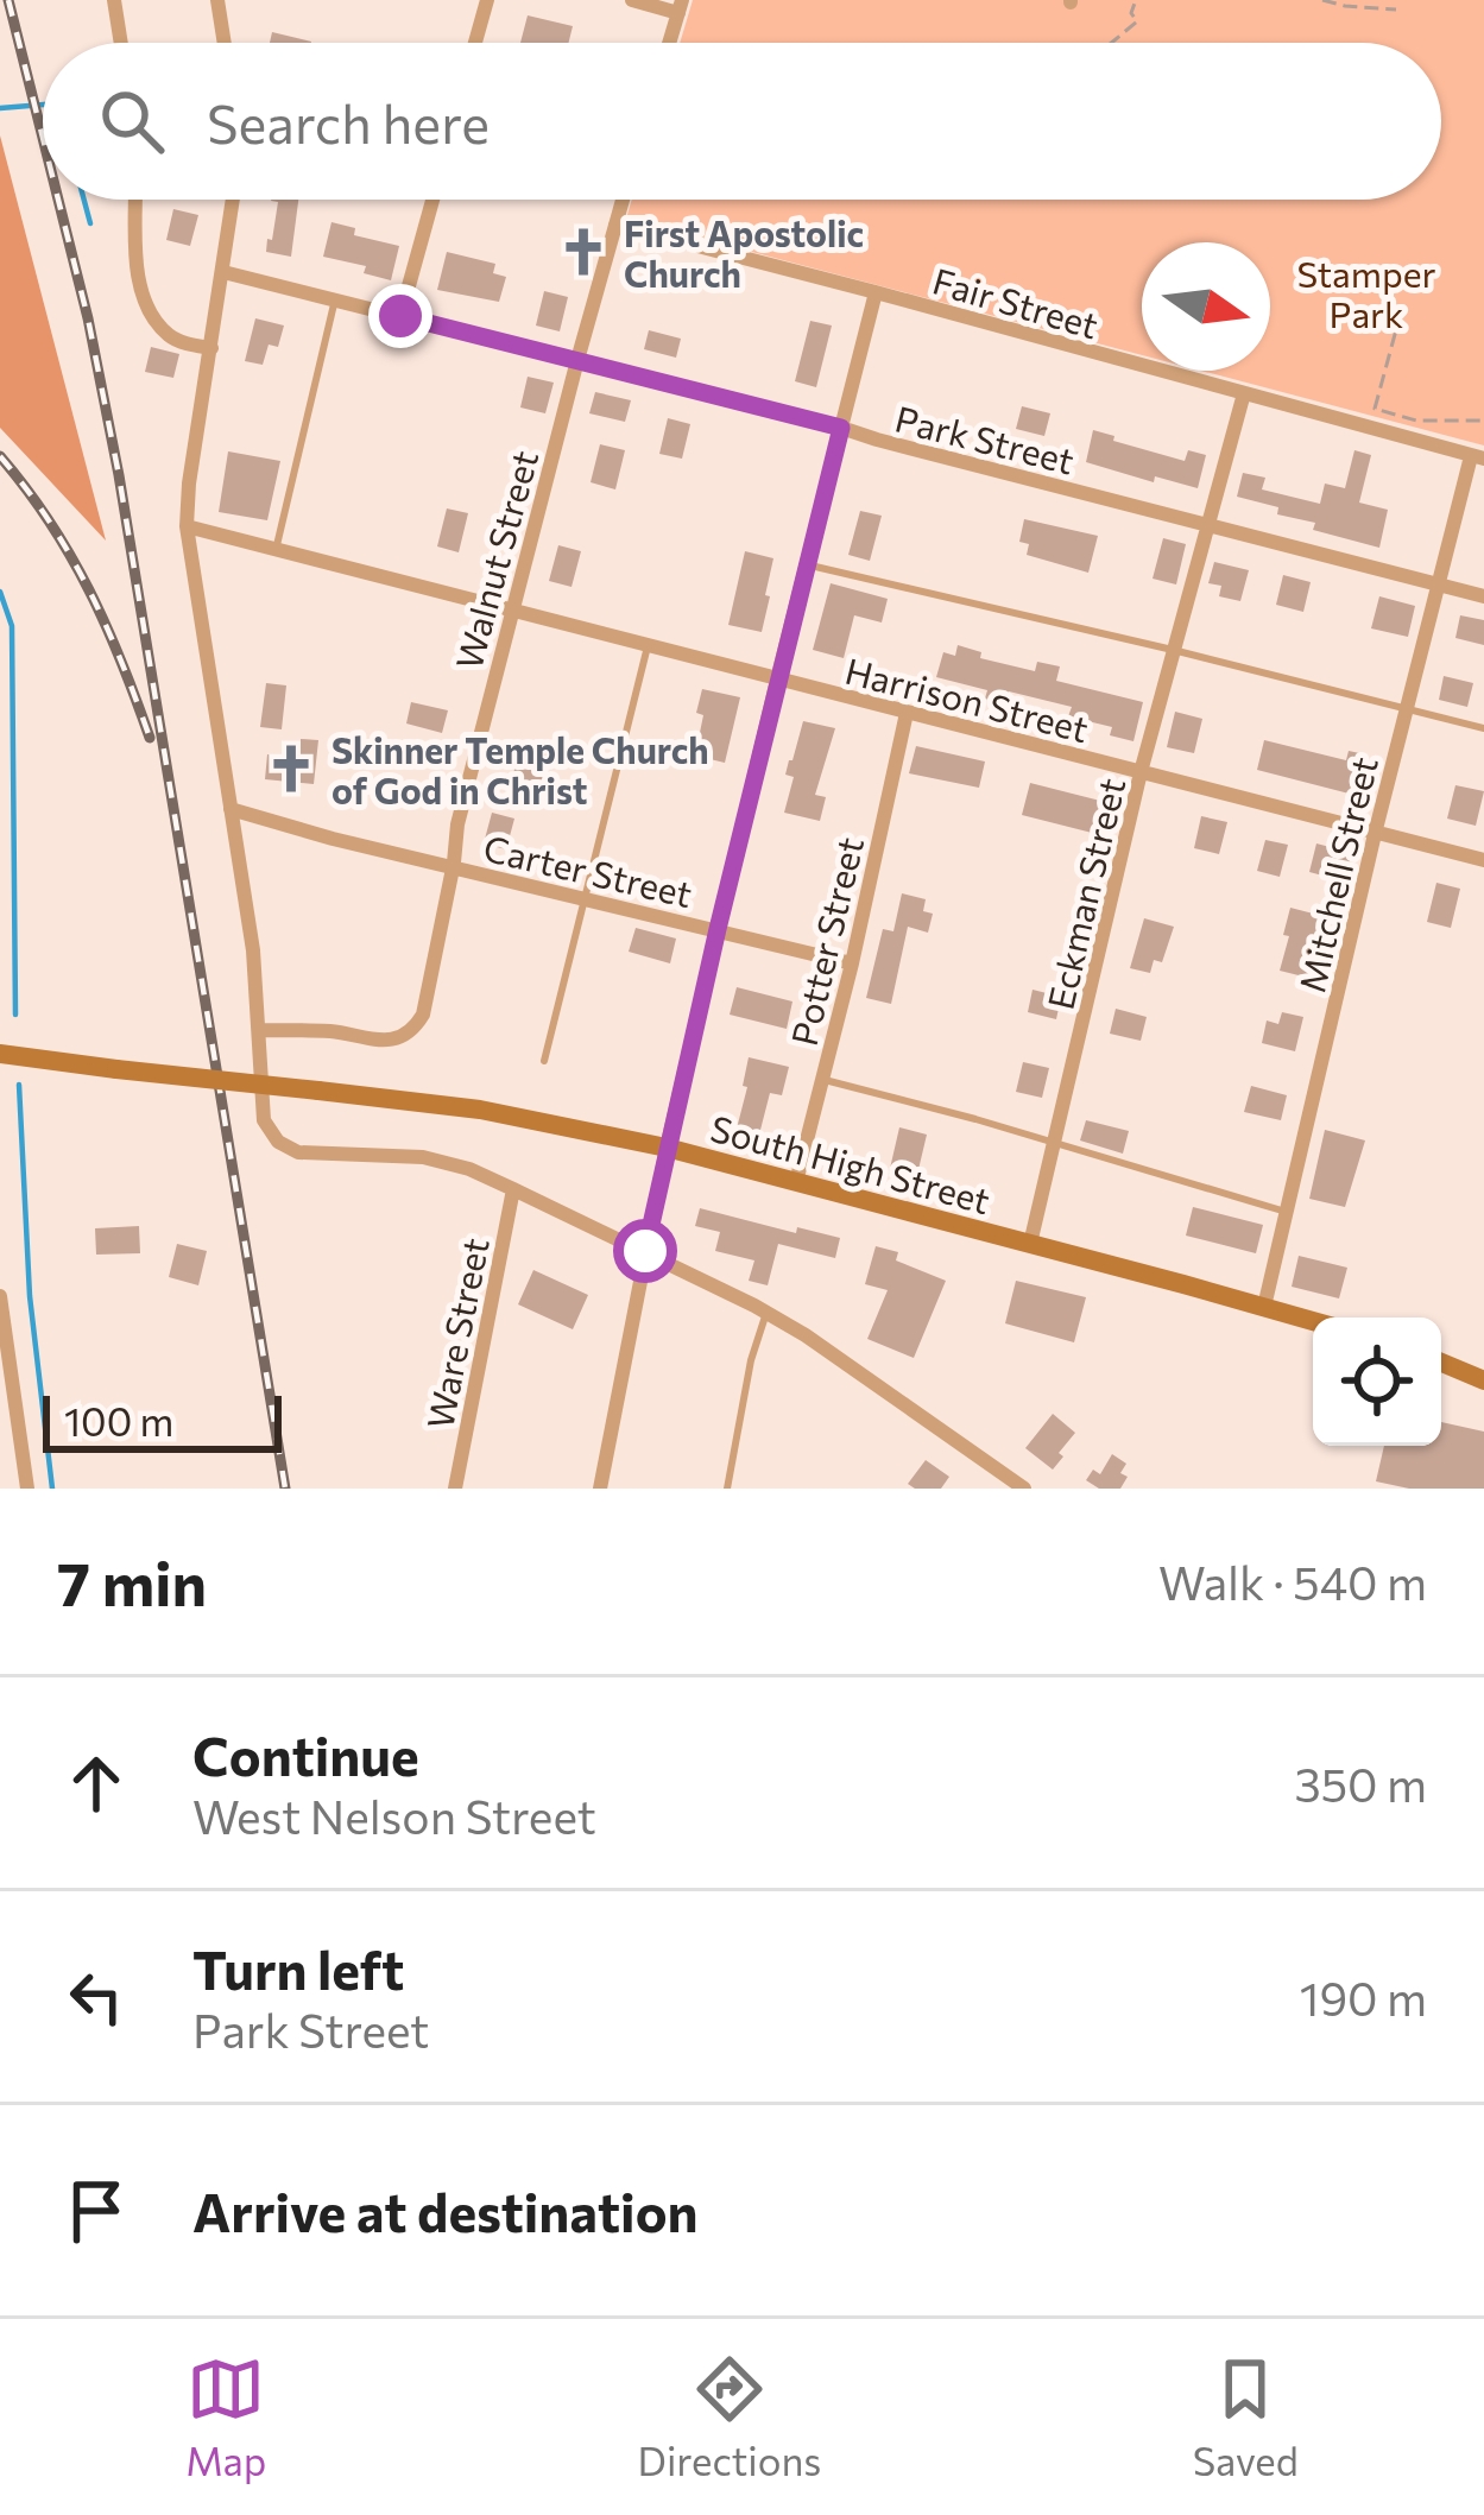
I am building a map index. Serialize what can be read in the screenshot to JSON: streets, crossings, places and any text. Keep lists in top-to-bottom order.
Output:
{
  "streets": {
    "main road": ["South High Street"],
    "street": [
      "Fair Street",
      "Park Street",
      "Walnut Street",
      "Harrison Street",
      "Carter Street",
      "Mitchell Street",
      "Eckman Street",
      "Potter Street",
      "Ware Street"
    ]
  },
  "crossings": [
    ["Fair Street", "Walnut Street"],
    ["Fair Street", "Mitchell Street"],
    ["Fair Street", "Eckman Street"],
    ["Park Street", "Walnut Street"],
    ["Park Street", "Mitchell Street"],
    ["Park Street", "Eckman Street"],
    ["Walnut Street", "Harrison Street"],
    ["Walnut Street", "Carter Street"],
    ["Harrison Street", "Mitchell Street"],
    ["Harrison Street", "Eckman Street"],
    ["Harrison Street", "Potter Street"],
    ["Carter Street", "Potter Street"],
    ["Mitchell Street", "South High Street"],
    ["Eckman Street", "South High Street"],
    ["Potter Street", "South High Street"]
  ],
  "parks": ["Stamper Park"],
  "places": {
    "church": ["First Apostolic Church", "Skinner Temple Church of God in Christ"]
  },
  "scale_bar": "100 m",
  "north": "right",
  "page": {
    "search": "Search here",
    "scale": "100 m",
    "heading": ["7 min", "Walk · 540 m"],
    "list": [
      ["Continue", "West Nelson Street", "350 m"],
      ["Turn left", "Park Street", "190 m"],
      "Arrive at destination"
    ],
    "nav": ["Map", "Directions", "Saved"]
  }
}
